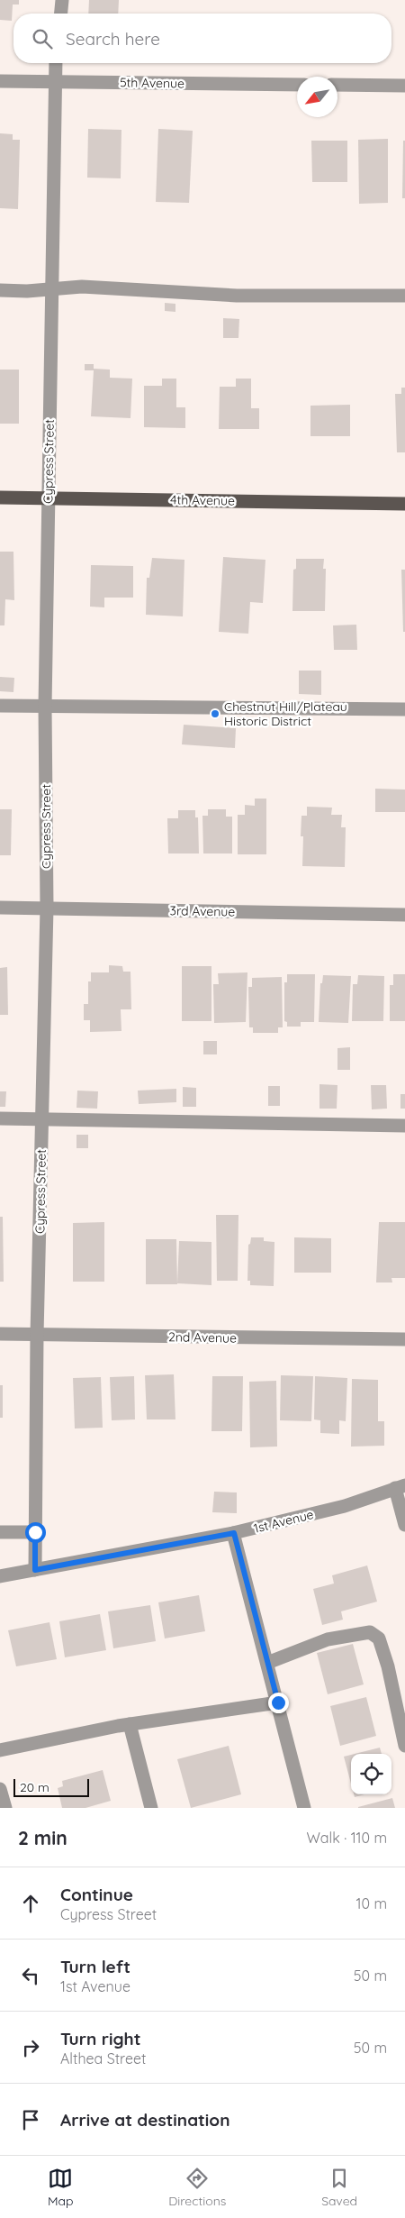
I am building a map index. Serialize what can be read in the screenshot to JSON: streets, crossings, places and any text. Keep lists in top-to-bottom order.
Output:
{
  "streets": {
    "main road": ["4th Avenue"],
    "street": [
      "5th Avenue",
      "Cypress Street",
      "3rd Avenue",
      "2nd Avenue",
      "1st Avenue"
    ]
  },
  "crossings": [
    ["5th Avenue", "Cypress Street"],
    ["Cypress Street", "4th Avenue"],
    ["Cypress Street", "3rd Avenue"],
    ["Cypress Street", "2nd Avenue"],
    ["Cypress Street", "1st Avenue"]
  ],
  "places": ["Chestnut Hill/Plateau Historic District"],
  "scale_bar": "20 m",
  "north": "bottom left",
  "page": {
    "search": "Search here",
    "scale": "20 m",
    "heading": ["2 min", "Walk · 110 m"],
    "list": [
      ["Continue", "Cypress Street", "10 m"],
      ["Turn left", "1st Avenue", "50 m"],
      ["Turn right", "Althea Street", "50 m"],
      "Arrive at destination"
    ],
    "nav": ["Map", "Directions", "Saved"]
  }
}
